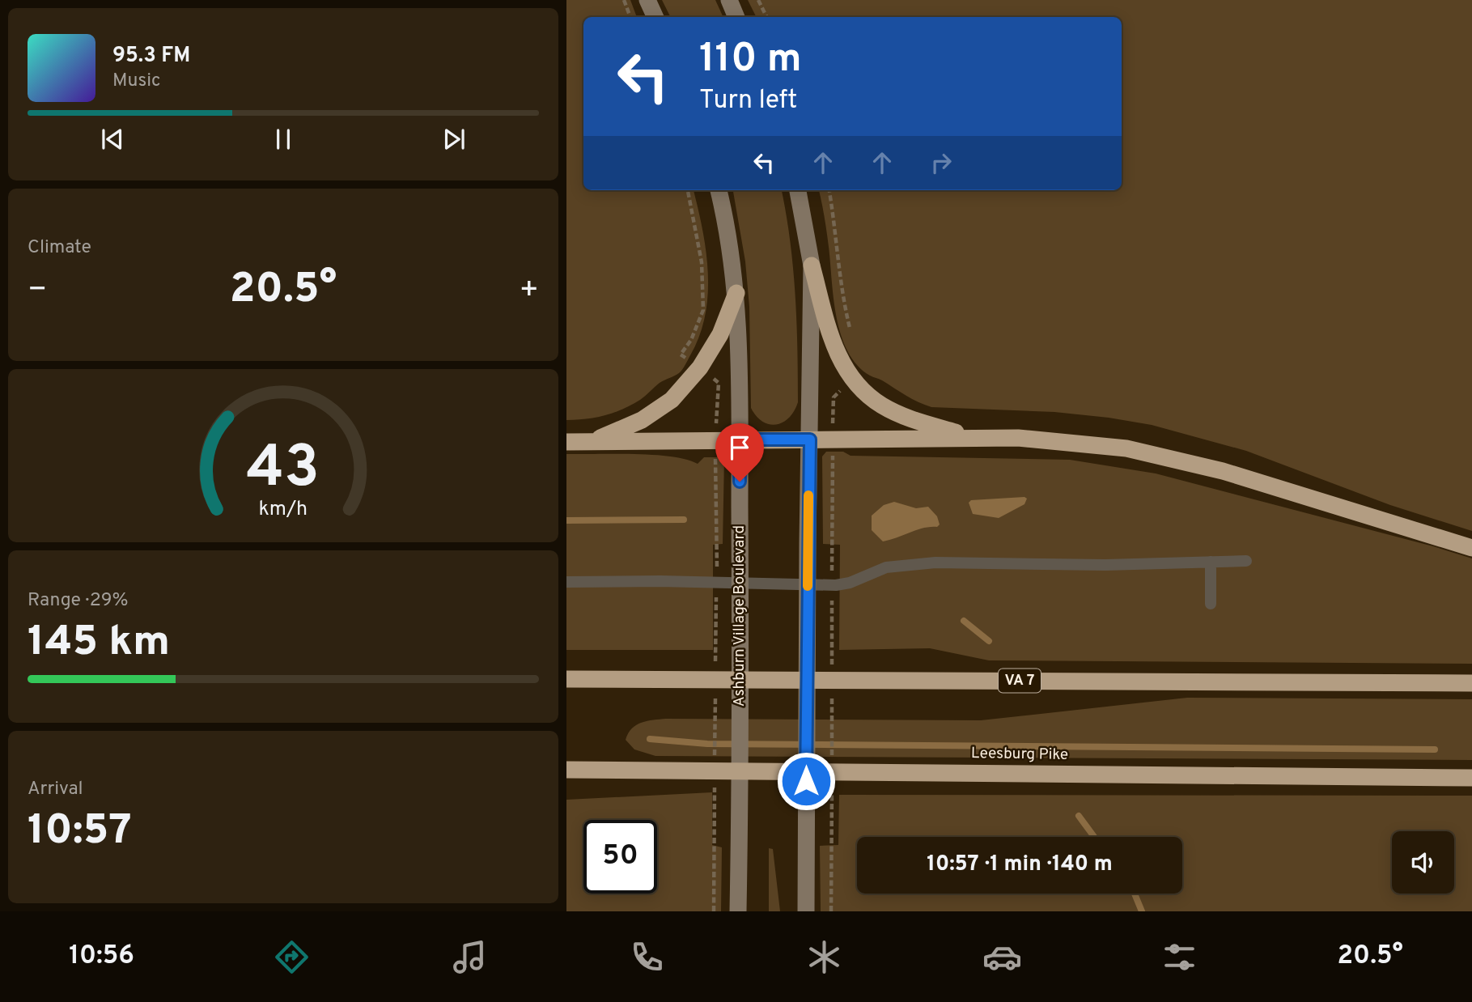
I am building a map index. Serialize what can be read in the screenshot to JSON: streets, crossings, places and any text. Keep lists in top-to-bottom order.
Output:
{
  "streets": {
    "highway": ["VA 7", "Leesburg Pike"],
    "main road": ["Ashburn Village Boulevard"]
  },
  "page": {
    "turn": ["110 m", "Turn left"],
    "song": ["95.3 FM", "Music"],
    "tile": [
      "Climate",
      ["Range · 29%", "145 km"],
      ["Arrival", "10:57"]
    ],
    "heat": ["−", "20.5°", "+"],
    "limit": "50",
    "trip": "10:57 · 1 min · 140 m",
    "tabs": ["10:56", "20.5°"],
    "gauge": ["43", "km/h"]
  }
}
